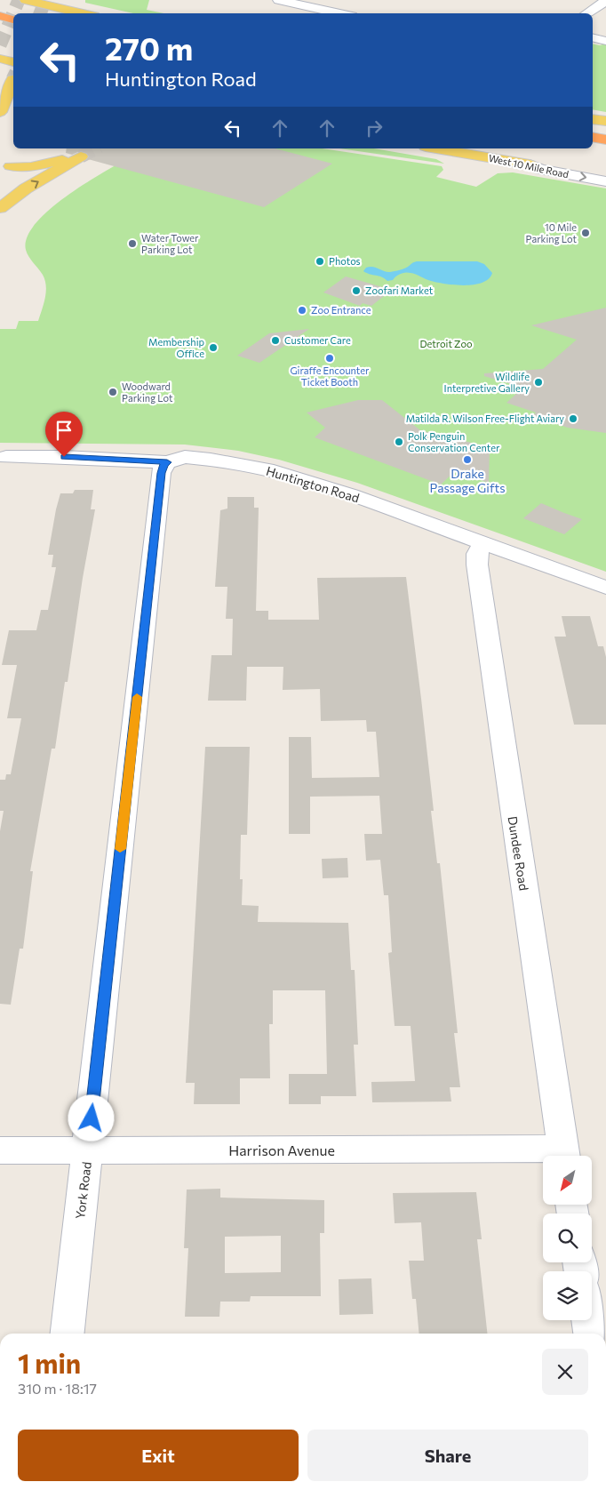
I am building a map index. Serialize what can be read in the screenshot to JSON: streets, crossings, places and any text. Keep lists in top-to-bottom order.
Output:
{
  "streets": {
    "main road": ["West 10 Mile Road"],
    "street": [
      "Huntington Road",
      "Dundee Road",
      "Harrison Avenue",
      "York Road"
    ]
  },
  "crossings": [
    ["Huntington Road", "Dundee Road"],
    ["Huntington Road", "York Road"],
    ["Dundee Road", "Harrison Avenue"],
    ["Harrison Avenue", "York Road"]
  ],
  "one_way": ["West 10 Mile Road"],
  "parks": ["Detroit Zoo"],
  "places": [
    "10 Mile Parking Lot",
    "Water Tower Parking Lot",
    "Photos",
    "Zoofari Market",
    "Zoo Entrance",
    "Customer Care",
    "Membership Office",
    "Giraffe Encounter Ticket Booth",
    "Wildlife Interpretive Gallery",
    "Woodward Parking Lot",
    "Matilda R. Wilson Free-Flight Aviary",
    "Polk Penguin Conservation Center",
    "Drake Passage Gifts"
  ],
  "north": "bottom left",
  "page": {
    "turn": ["270 m", "Huntington Road"],
    "heading": ["1 min", "310 m · 18:17"],
    "buttons": ["Exit", "Share"]
  }
}
